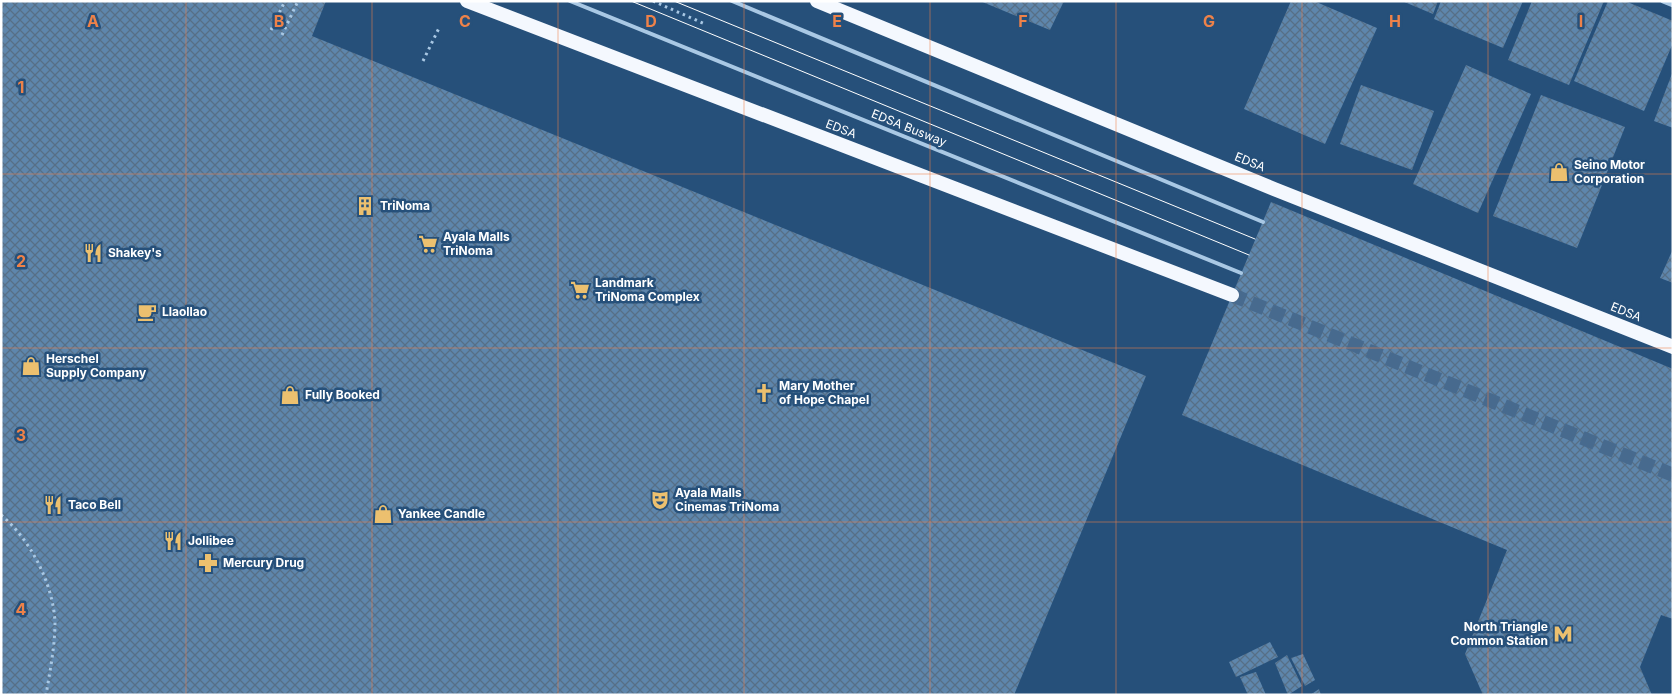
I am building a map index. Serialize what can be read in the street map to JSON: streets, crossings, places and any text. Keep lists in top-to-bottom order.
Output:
{
  "streets": {
    "highway": ["EDSA"],
    "lane": ["EDSA Busway"]
  },
  "places": {
    "shop": [
      "Seino Motor Corporation",
      "Herschel Supply Company",
      "Fully Booked",
      "Yankee Candle"
    ],
    "building": ["TriNoma"],
    "supermarket": ["Ayala Malls TriNoma", "Landmark TriNoma Complex"],
    "restaurant": ["Shakey's", "Taco Bell", "Jollibee"],
    "cafe": ["Llaollao"],
    "church": ["Mary Mother of Hope Chapel"],
    "theatre": ["Ayala Malls Cinemas TriNoma"],
    "pharmacy": ["Mercury Drug"],
    "metro station": ["North Triangle Common Station"]
  },
  "grid": {
    "columns": [
      "A",
      "B",
      "C",
      "D",
      "E",
      "F",
      "G",
      "H",
      "I"
    ],
    "rows": [
      "1",
      "2",
      "3",
      "4"
    ]
  }
}
